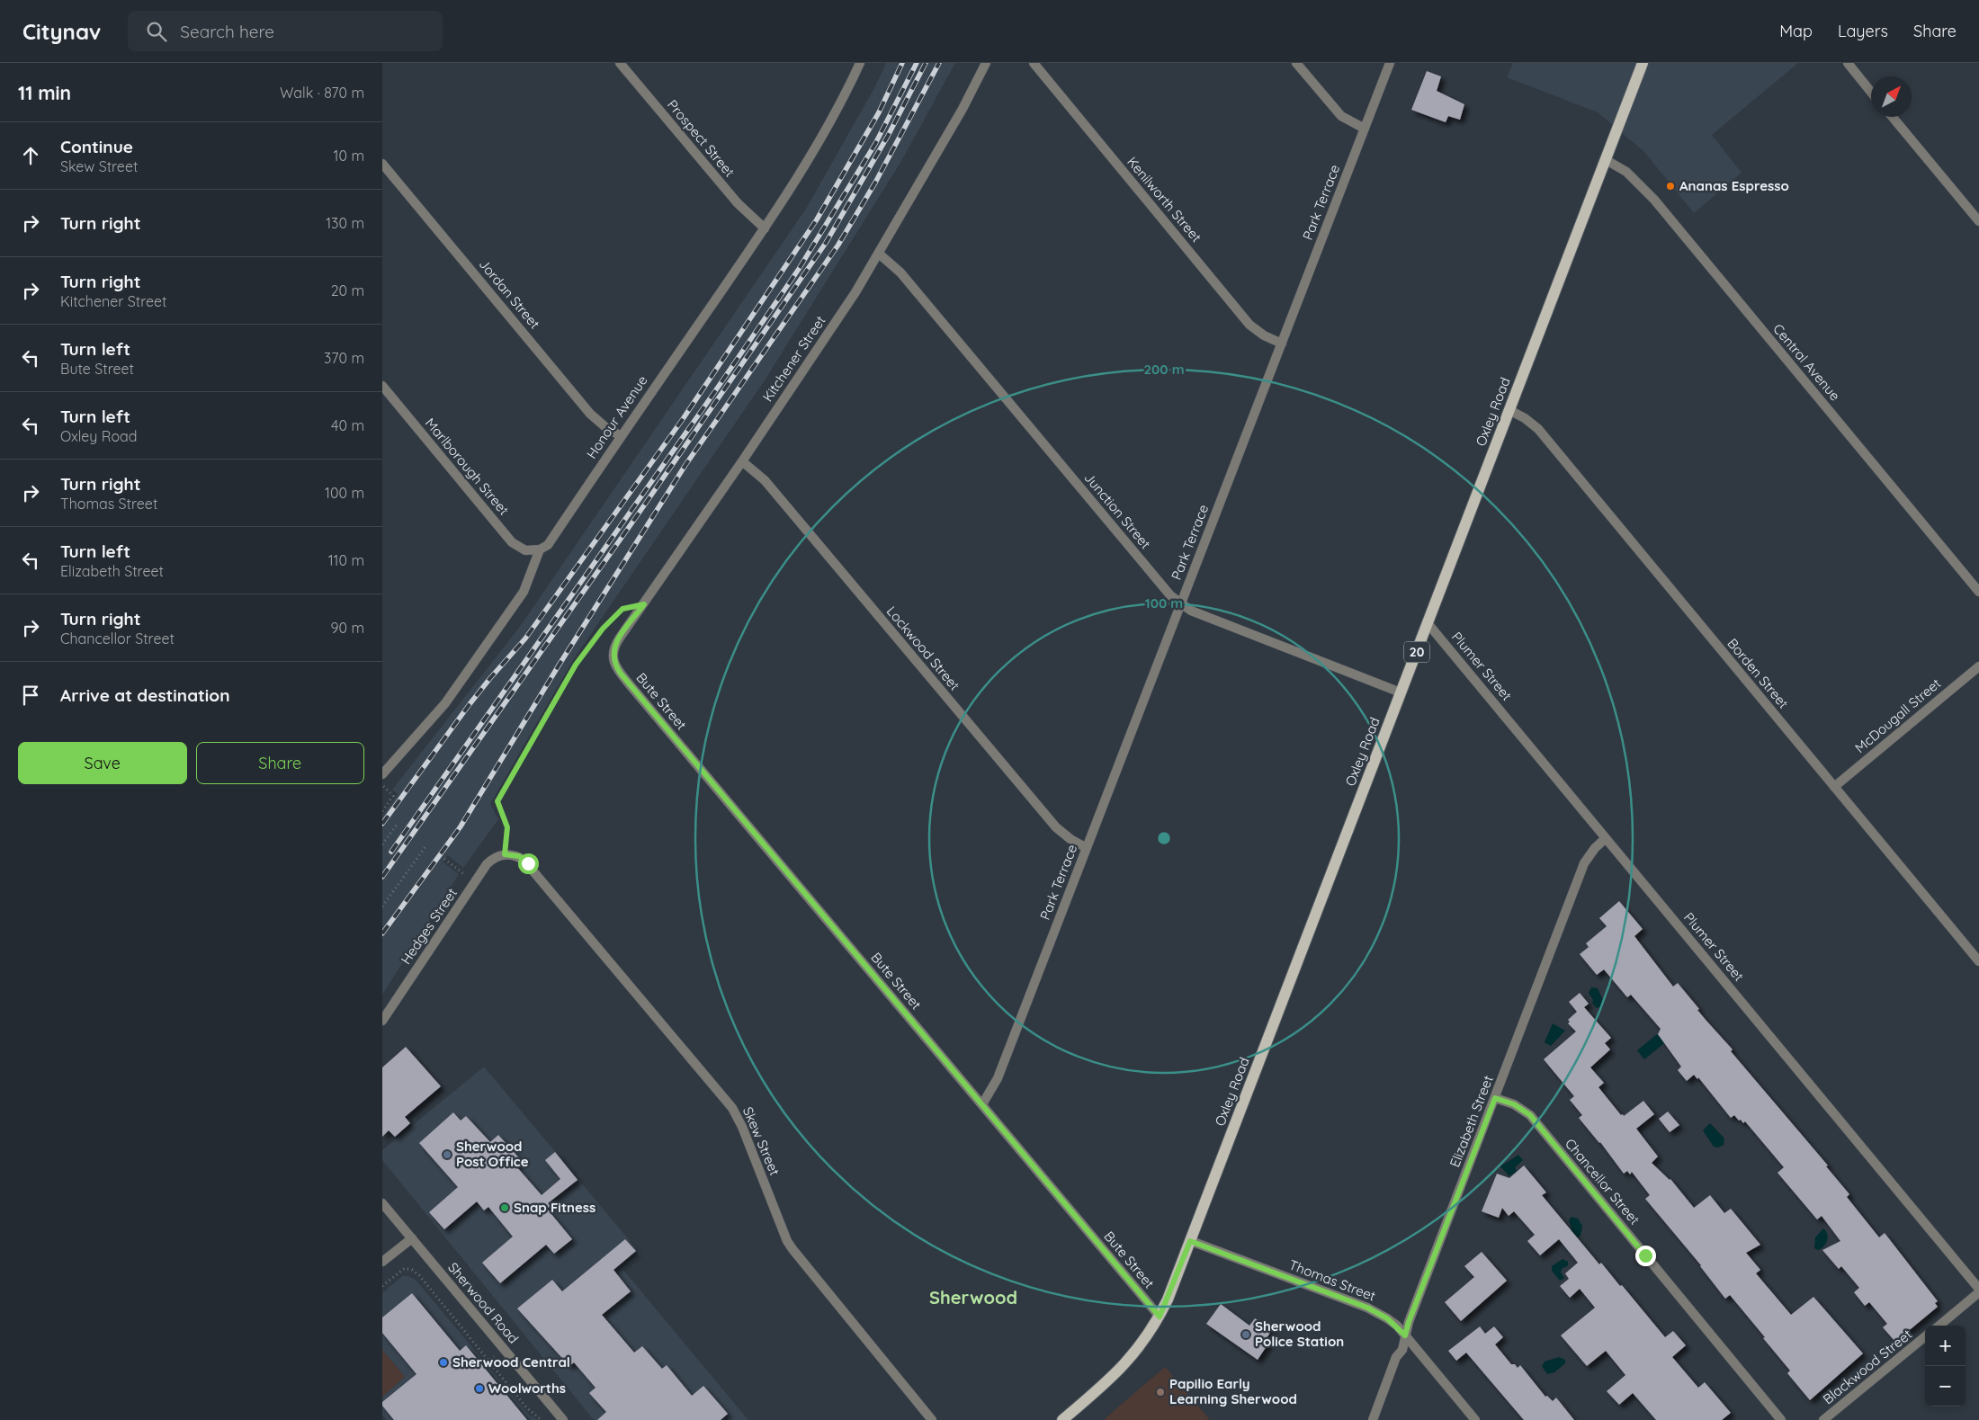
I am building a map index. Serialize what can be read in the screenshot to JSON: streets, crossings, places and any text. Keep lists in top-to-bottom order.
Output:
{
  "streets": {
    "main road": ["Oxley Road", "20"],
    "street": [
      "Prospect Street",
      "Kenilworth Street",
      "Park Terrace",
      "Jordan Street",
      "Kitchener Street",
      "Central Avenue",
      "Honour Avenue",
      "Marlborough Street",
      "Junction Street",
      "Lockwood Street",
      "Plumer Street",
      "Borden Street",
      "Bute Street",
      "McDougall Street",
      "Hedges Street",
      "Elizabeth Street",
      "Skew Street",
      "Chancellor Street",
      "Thomas Street",
      "Sherwood Road",
      "Blackwood Street"
    ]
  },
  "crossings": [
    ["Prospect Street", "Honour Avenue"],
    ["Kenilworth Street", "Park Terrace"],
    ["Park Terrace", "Junction Street"],
    ["Park Terrace", "Lockwood Street"],
    ["Park Terrace", "Bute Street"],
    ["Jordan Street", "Honour Avenue"],
    ["Kitchener Street", "Junction Street"],
    ["Kitchener Street", "Lockwood Street"],
    ["Kitchener Street", "Bute Street"],
    ["Central Avenue", "Oxley Road"],
    ["Oxley Road", "Junction Street"],
    ["Oxley Road", "Plumer Street"],
    ["Oxley Road", "Borden Street"],
    ["Oxley Road", "Bute Street"],
    ["Oxley Road", "Thomas Street"],
    ["Honour Avenue", "Marlborough Street"],
    ["Plumer Street", "Elizabeth Street"],
    ["Borden Street", "McDougall Street"],
    ["Hedges Street", "Skew Street"],
    ["Elizabeth Street", "Chancellor Street"],
    ["Elizabeth Street", "Thomas Street"]
  ],
  "districts": ["Sherwood"],
  "places": [
    "Ananas Espresso",
    "Sherwood Post Office",
    "Snap Fitness",
    "Sherwood Police Station",
    "Sherwood Central",
    "Woolworths",
    "Papilio Early Learning Sherwood"
  ],
  "north": "top right",
  "page": {
    "header": "Citynav",
    "search": "Search here",
    "nav": ["Map", "Layers", "Share"],
    "heading": ["11 min", "Walk · 870 m"],
    "list": [
      ["Continue", "Skew Street", "10 m"],
      ["Turn right", "130 m"],
      ["Turn right", "Kitchener Street", "20 m"],
      ["Turn left", "Bute Street", "370 m"],
      ["Turn left", "Oxley Road", "40 m"],
      ["Turn right", "Thomas Street", "100 m"],
      ["Turn left", "Elizabeth Street", "110 m"],
      ["Turn right", "Chancellor Street", "90 m"],
      "Arrive at destination"
    ],
    "buttons": ["Save", "Share"],
    "map_buttons": ["+", "−"]
  },
  "rings": ["200 m", "100 m"]
}
